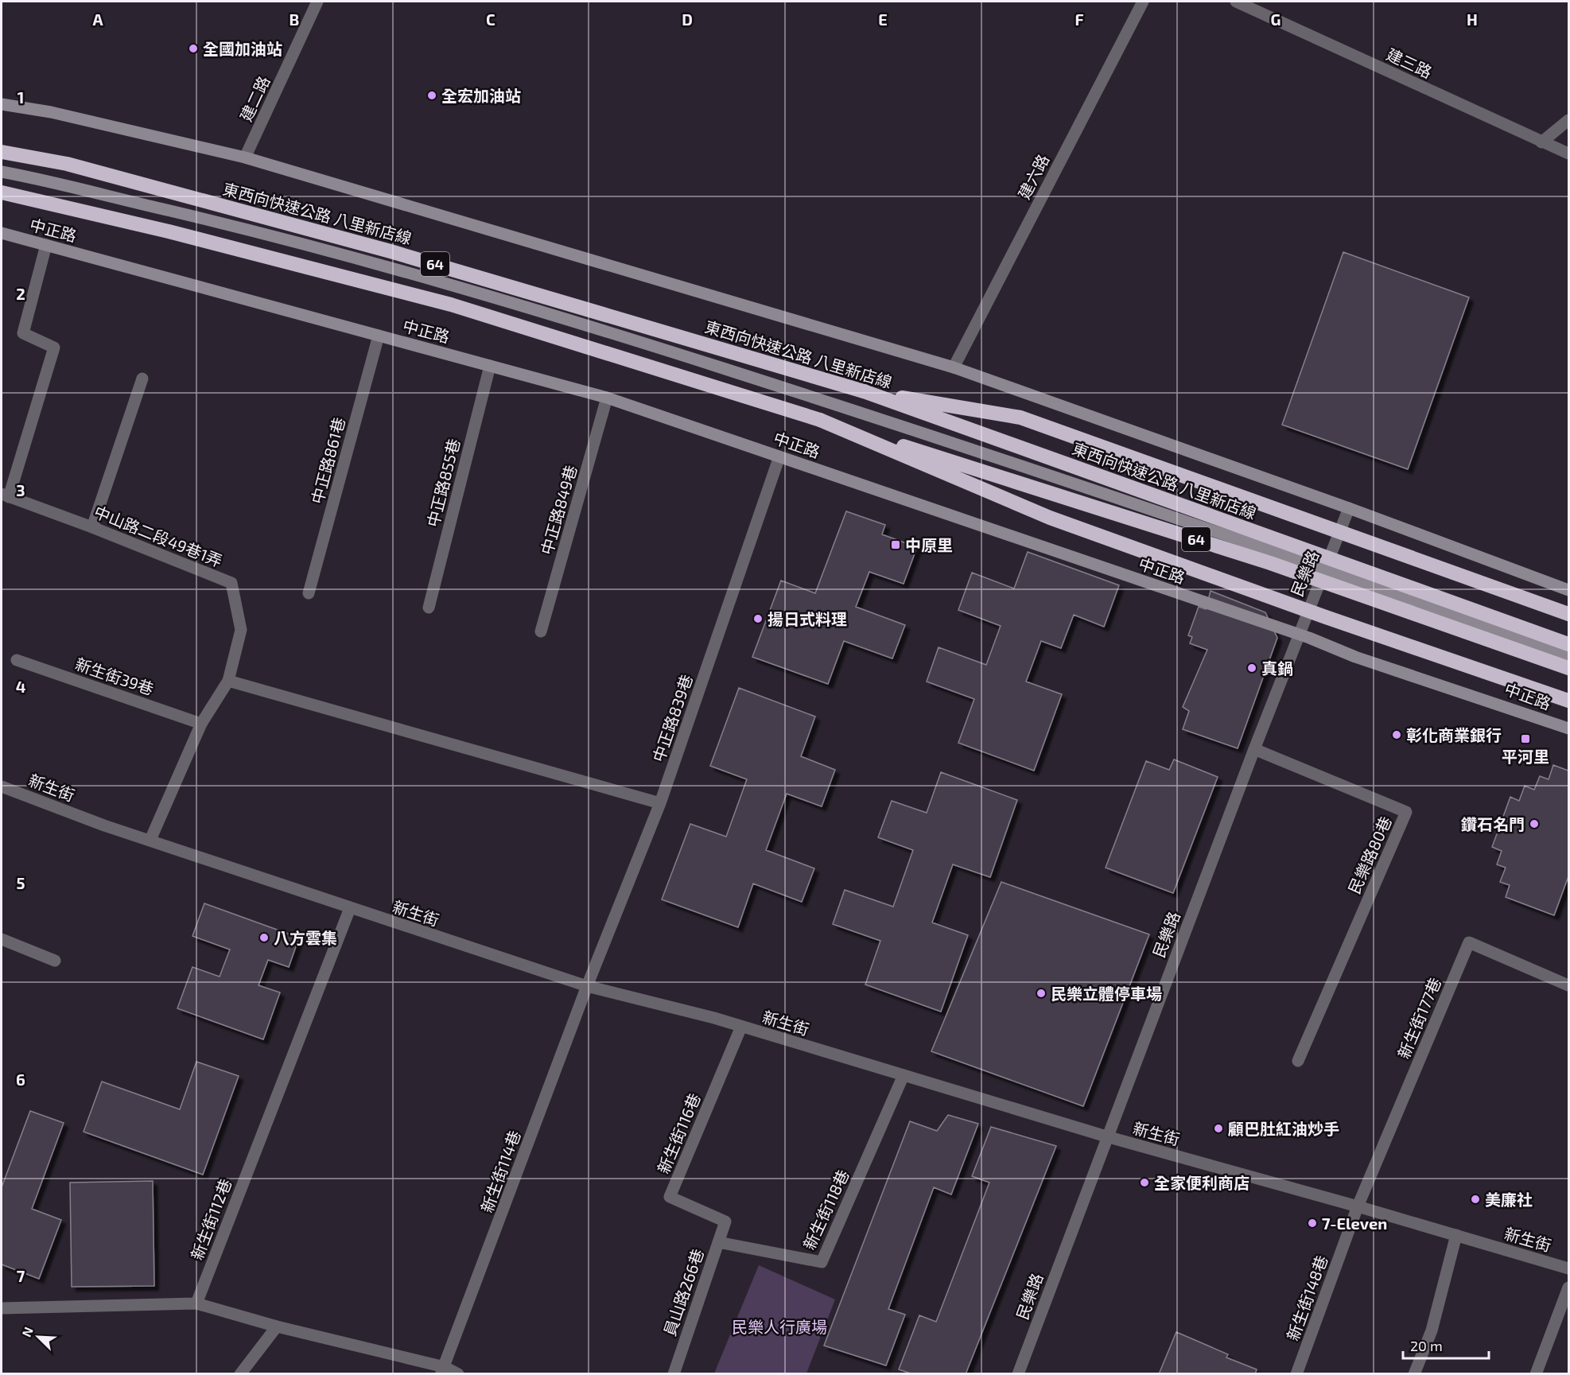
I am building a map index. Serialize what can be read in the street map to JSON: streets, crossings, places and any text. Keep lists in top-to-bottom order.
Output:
{
  "streets": {
    "highway": ["東西向快速公路 八里新店線", "64"],
    "main road": ["中正路"],
    "street": [
      "建三路",
      "建二路",
      "建六路",
      "中正路861巷",
      "中正路855巷",
      "中正路849巷",
      "中山路二段49巷1弄",
      "民樂路",
      "新生街39巷",
      "中正路839巷",
      "新生街",
      "民樂路80巷",
      "新生街177巷",
      "新生街116巷",
      "新生街114巷",
      "新生街118巷",
      "新生街112巷",
      "員山路266巷",
      "新生街148巷"
    ]
  },
  "crossings": [
    ["中正路", "中正路861巷"],
    ["中正路", "中正路855巷"],
    ["中正路", "中正路849巷"],
    ["中正路", "民樂路"],
    ["中正路", "中正路839巷"],
    ["中山路二段49巷1弄", "新生街39巷"],
    ["中山路二段49巷1弄", "新生街"],
    ["民樂路", "新生街"],
    ["民樂路", "民樂路80巷"],
    ["中正路839巷", "新生街"],
    ["中正路839巷", "新生街114巷"],
    ["新生街", "新生街177巷"],
    ["新生街", "新生街116巷"],
    ["新生街", "新生街114巷"],
    ["新生街", "新生街118巷"],
    ["新生街", "新生街112巷"],
    ["新生街", "新生街148巷"],
    ["新生街177巷", "新生街148巷"],
    ["新生街116巷", "員山路266巷"],
    ["新生街118巷", "員山路266巷"]
  ],
  "parks": ["民樂人行廣場"],
  "places": {
    "other": [
      "全國加油站",
      "全宏加油站",
      "揚日式料理",
      "真鍋",
      "彰化商業銀行",
      "鑽石名門",
      "八方雲集",
      "民樂立體停車場",
      "顧巴肚紅油炒手",
      "全家便利商店",
      "美廉社",
      "7-Eleven"
    ],
    "transit": ["中原里", "平河里"]
  },
  "scale_bar": "20 m",
  "north": "top left",
  "grid": {
    "columns": [
      "A",
      "B",
      "C",
      "D",
      "E",
      "F",
      "G",
      "H"
    ],
    "rows": [
      "1",
      "2",
      "3",
      "4",
      "5",
      "6",
      "7"
    ]
  }
}
